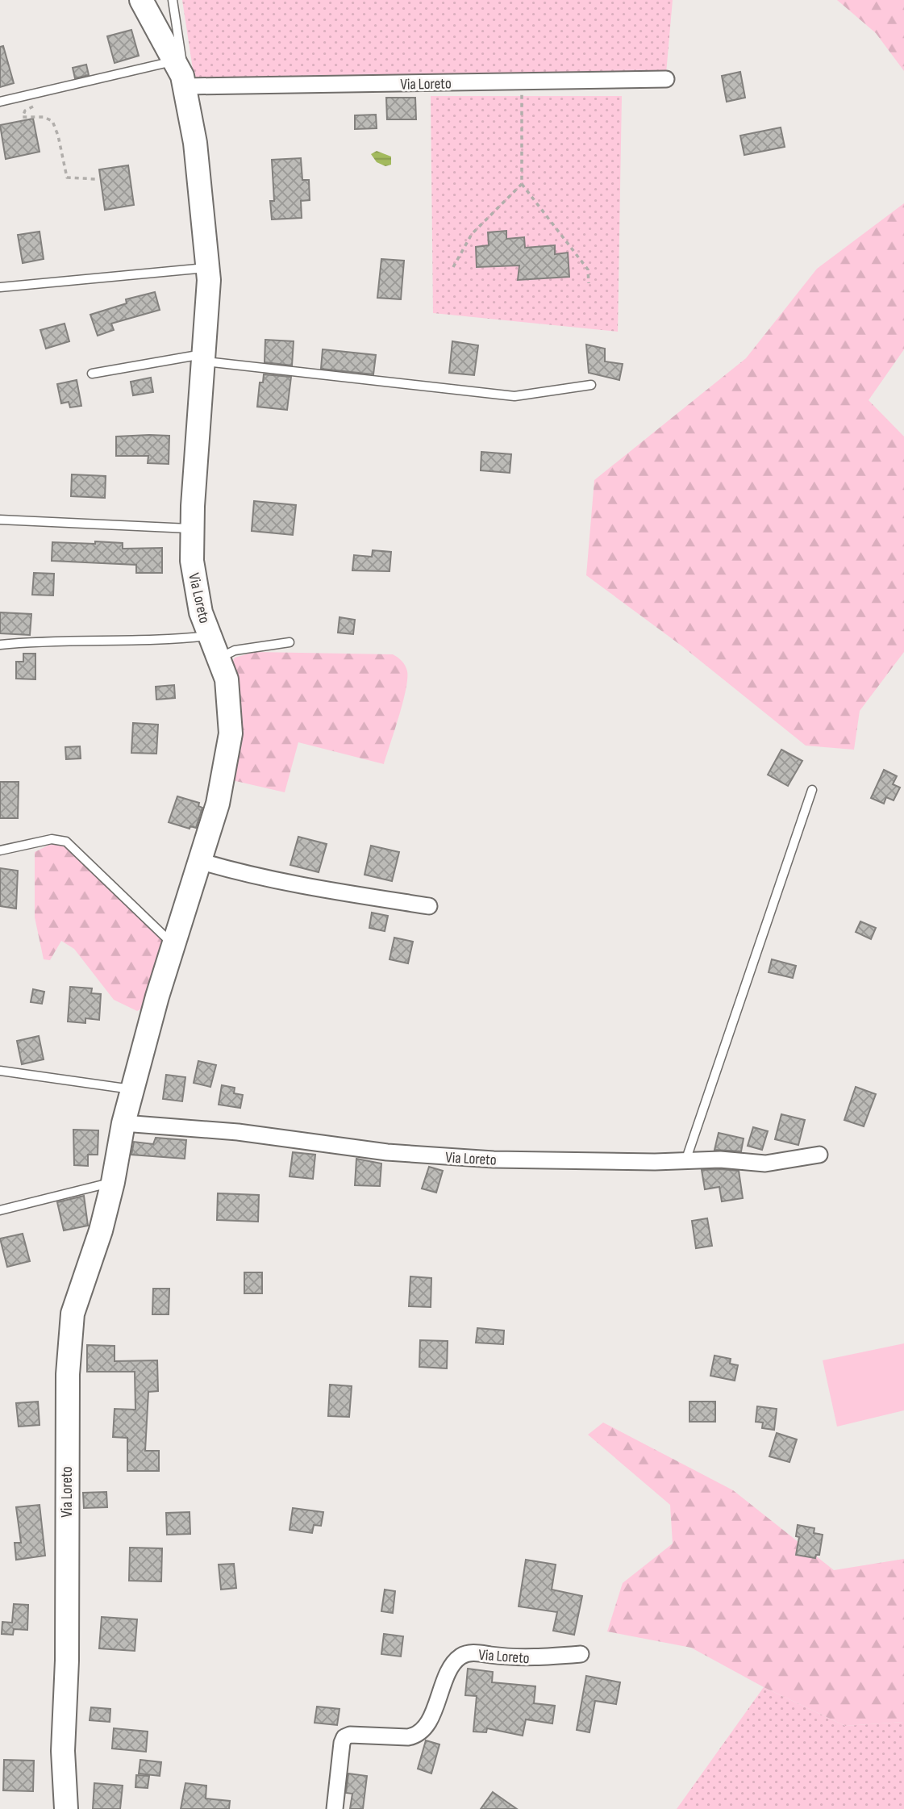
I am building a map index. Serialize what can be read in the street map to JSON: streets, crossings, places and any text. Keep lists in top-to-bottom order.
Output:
{
  "streets": {
    "street": ["Via Loreto"]
  }
}
